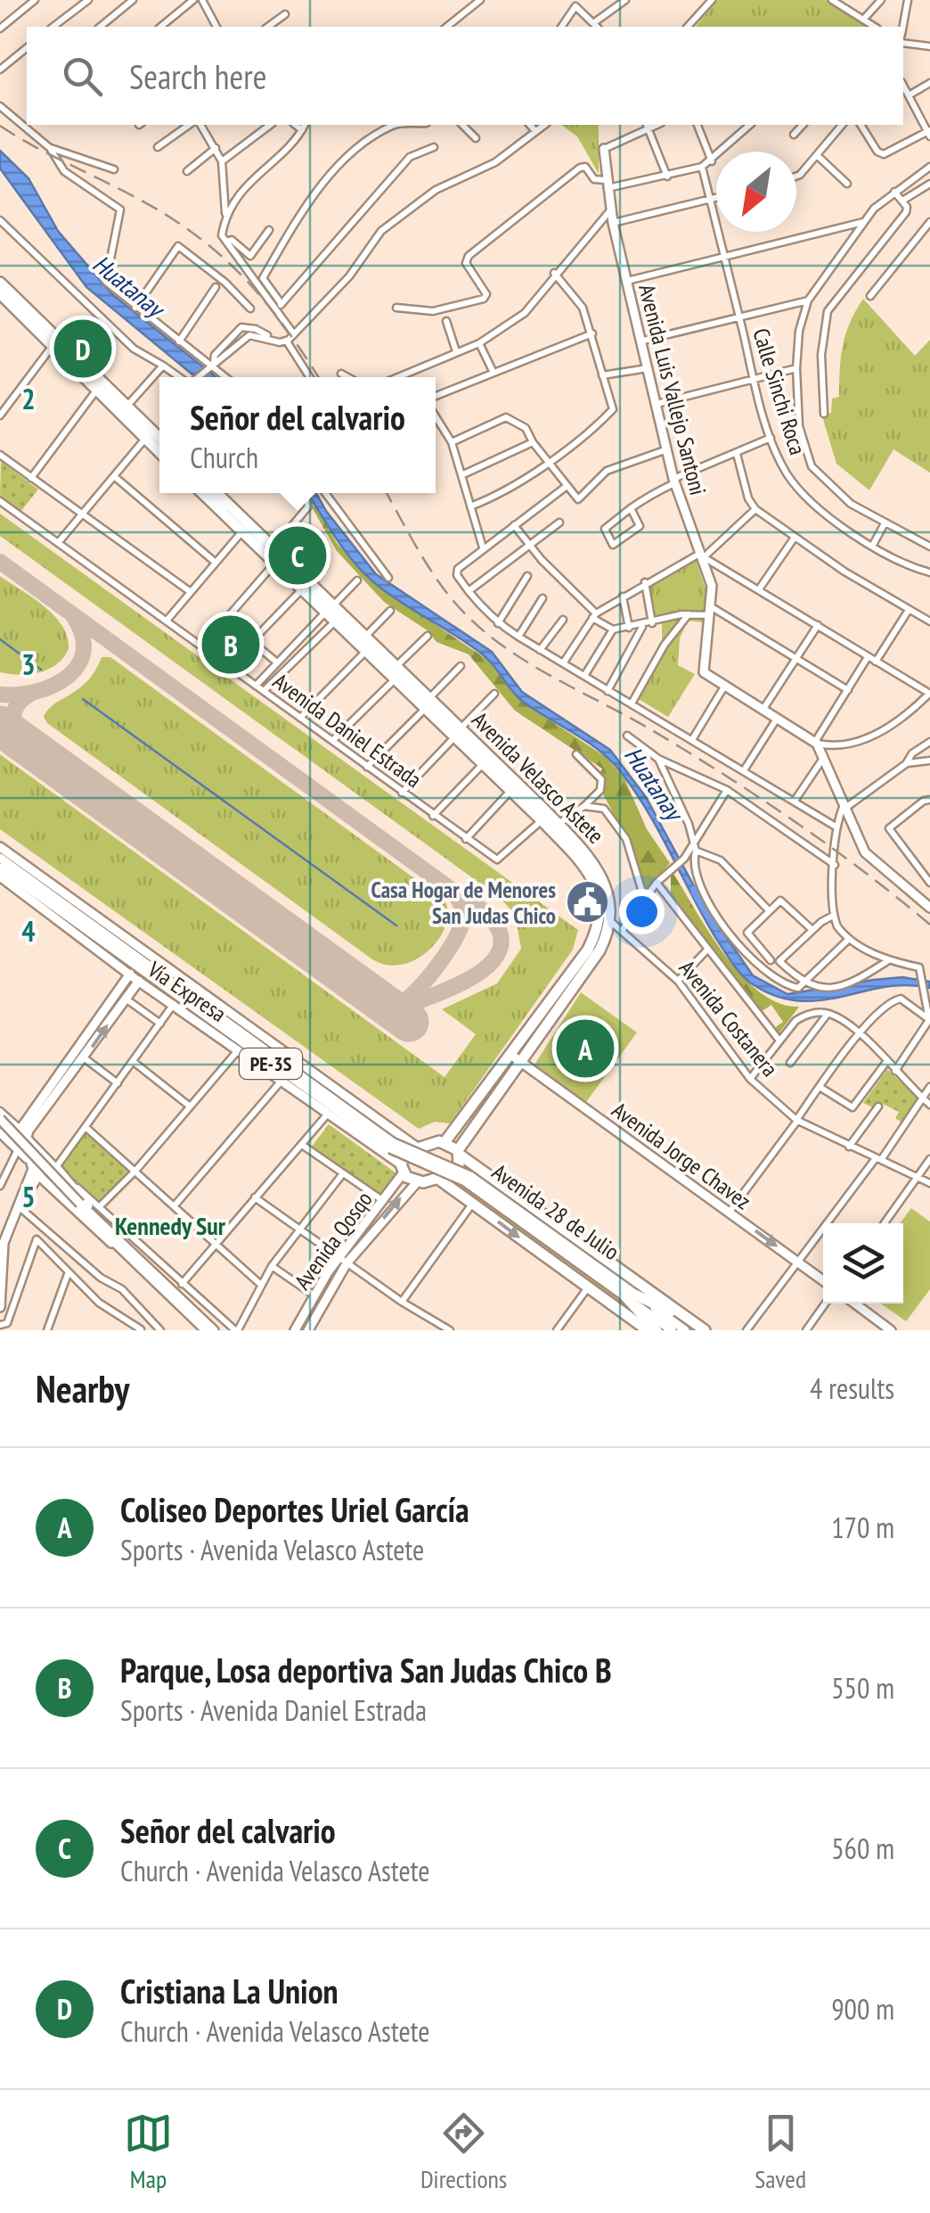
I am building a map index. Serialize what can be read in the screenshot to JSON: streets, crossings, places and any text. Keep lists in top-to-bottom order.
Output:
{
  "streets": {
    "highway": ["Avenida Velasco Astete", "Avenida 28 de Julio"],
    "main road": [
      "Avenida Luis Vallejo Santoni",
      "Vía Expresa",
      "PE-3S",
      "Avenida Jorge Chavez",
      "Avenida Qosqo"
    ],
    "street": ["Calle Sinchi Roca", "Avenida Daniel Estrada", "Avenida Costanera"]
  },
  "crossings": [
    ["Avenida Daniel Estrada", "Avenida Velasco Astete"],
    ["Avenida Velasco Astete", "Avenida Costanera"],
    ["Vía Expresa", "Avenida 28 de Julio"],
    ["Vía Expresa", "Avenida Qosqo"],
    ["Avenida 28 de Julio", "Avenida Qosqo"]
  ],
  "districts": ["Kennedy Sur"],
  "water": ["Huatanay"],
  "places": {
    "public building": ["Casa Hogar de Menores San Judas Chico"]
  },
  "north": "bottom left",
  "page": {
    "search": "Search here",
    "pins": [
      "D",
      "C",
      "B",
      "A"
    ],
    "popup": ["Señor del calvario", "Church"],
    "heading": ["Nearby", "4 results"],
    "list": [
      {
        "mark": "A",
        "name": "Coliseo Deportes Uriel García",
        "note": "Sports · Avenida Velasco Astete",
        "value": "170 m"
      },
      {
        "mark": "B",
        "name": "Parque, Losa deportiva San Judas Chico B",
        "note": "Sports · Avenida Daniel Estrada",
        "value": "550 m"
      },
      {
        "mark": "C",
        "name": "Señor del calvario",
        "note": "Church · Avenida Velasco Astete",
        "value": "560 m"
      },
      {
        "mark": "D",
        "name": "Cristiana La Union",
        "note": "Church · Avenida Velasco Astete",
        "value": "900 m"
      }
    ],
    "nav": ["Map", "Directions", "Saved"]
  },
  "grid": {
    "rows": [
      "2",
      "3",
      "4",
      "5"
    ]
  }
}
